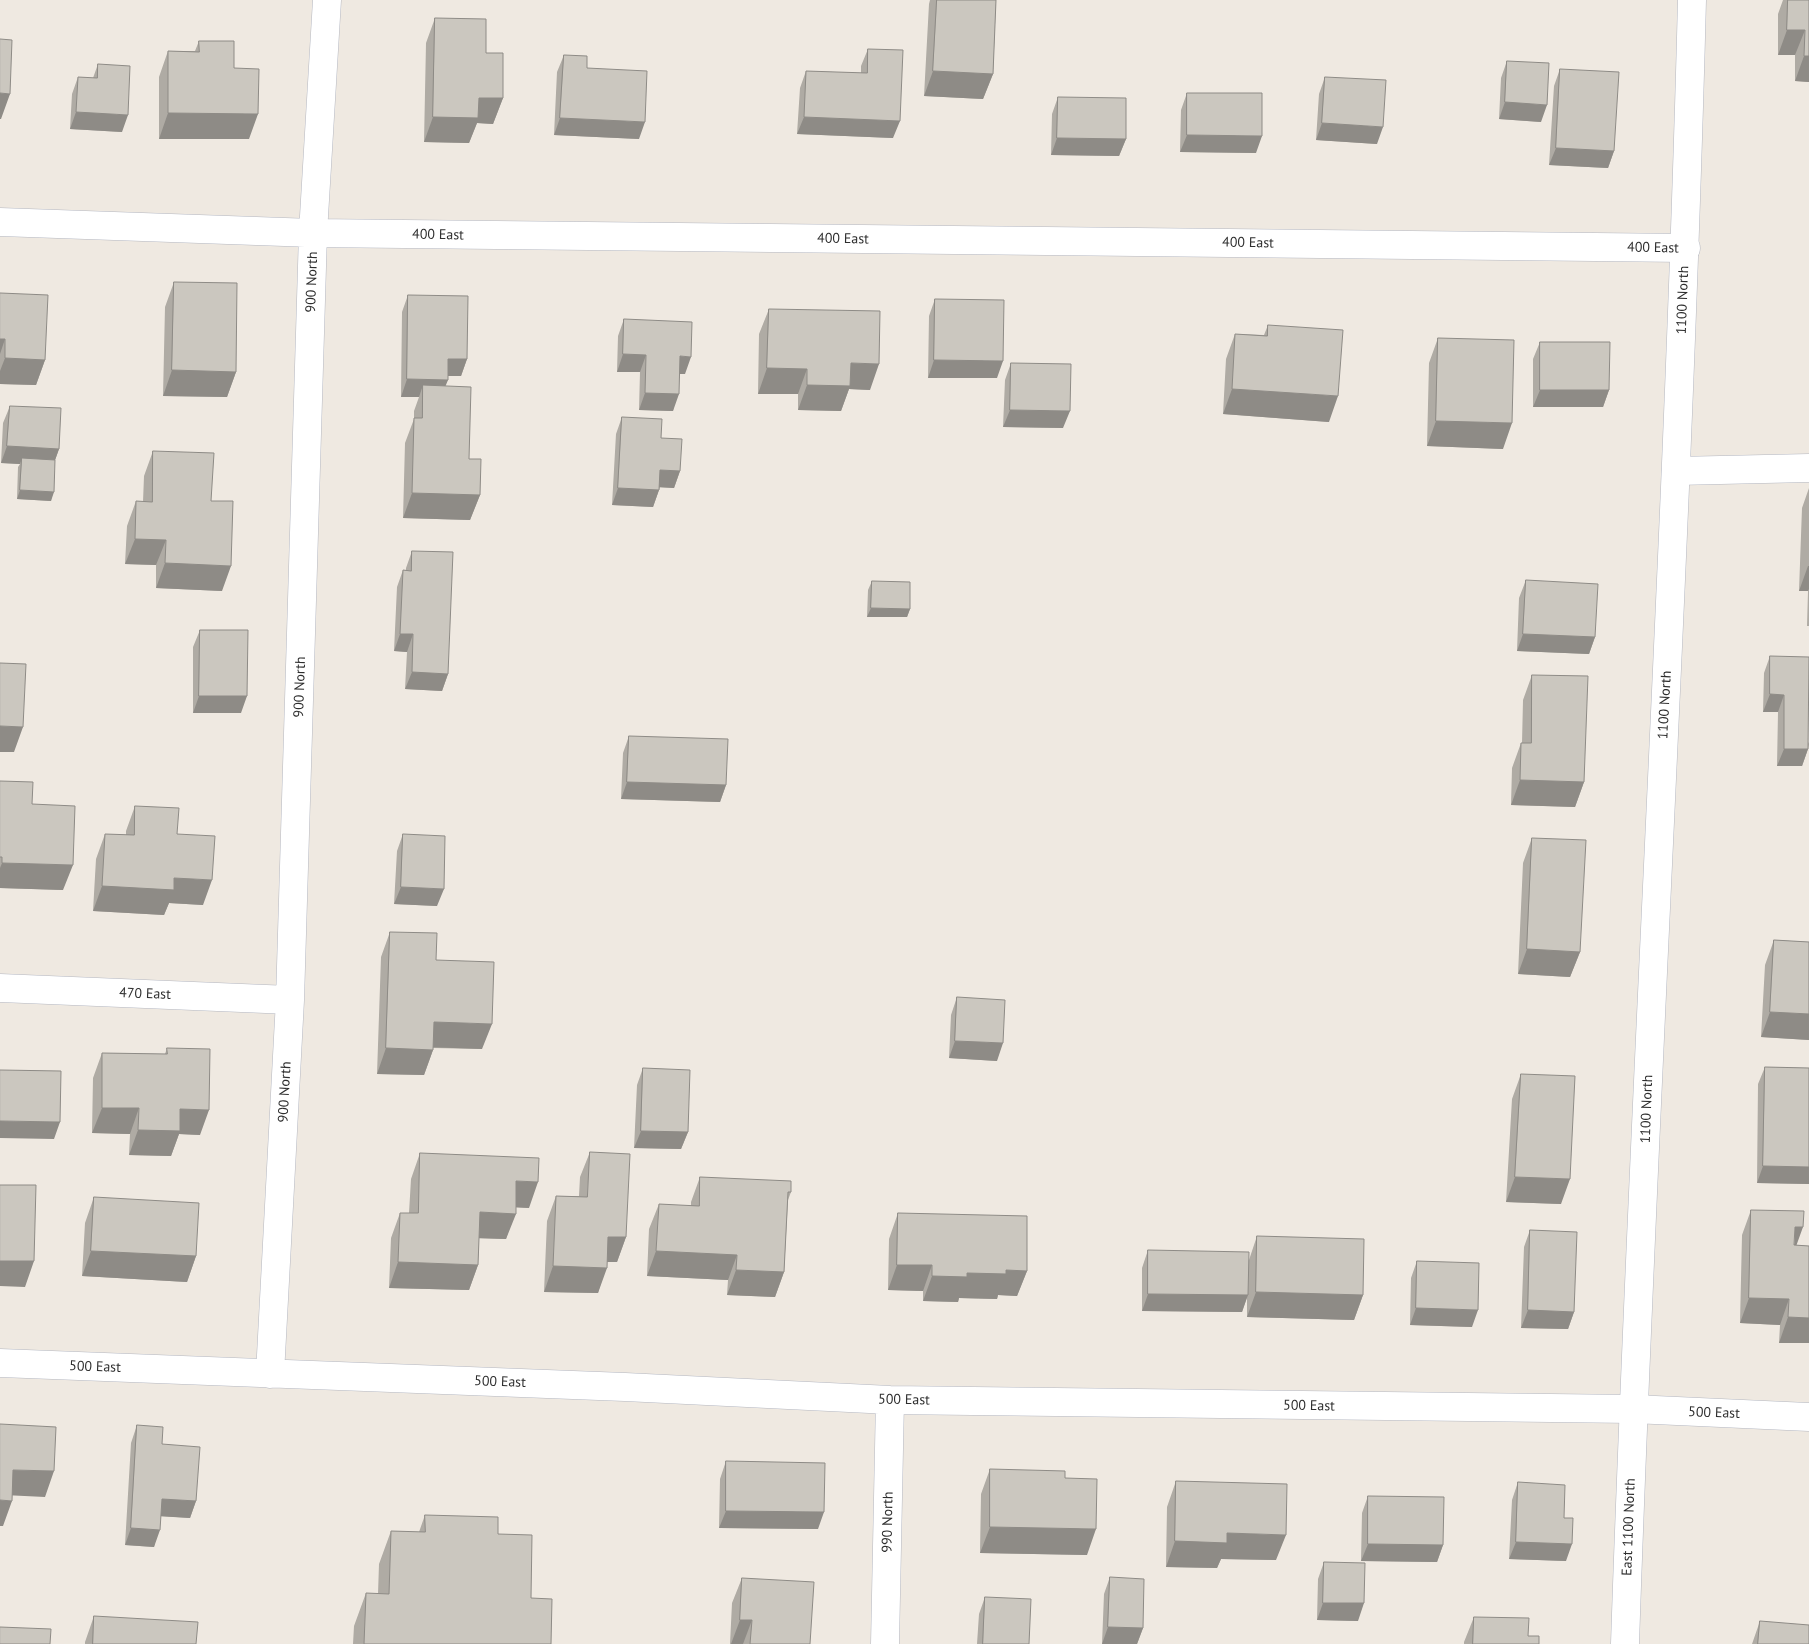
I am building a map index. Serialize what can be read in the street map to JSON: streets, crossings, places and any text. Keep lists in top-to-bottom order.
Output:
{
  "streets": {
    "street": [
      "400 East",
      "900 North",
      "1100 North",
      "470 East",
      "500 East",
      "990 North",
      "East 1100 North"
    ]
  },
  "crossings": [
    ["400 East", "900 North"],
    ["400 East", "1100 North"],
    ["900 North", "470 East"],
    ["900 North", "500 East"],
    ["1100 North", "500 East"],
    ["1100 North", "East 1100 North"],
    ["500 East", "990 North"],
    ["500 East", "East 1100 North"]
  ]
}
